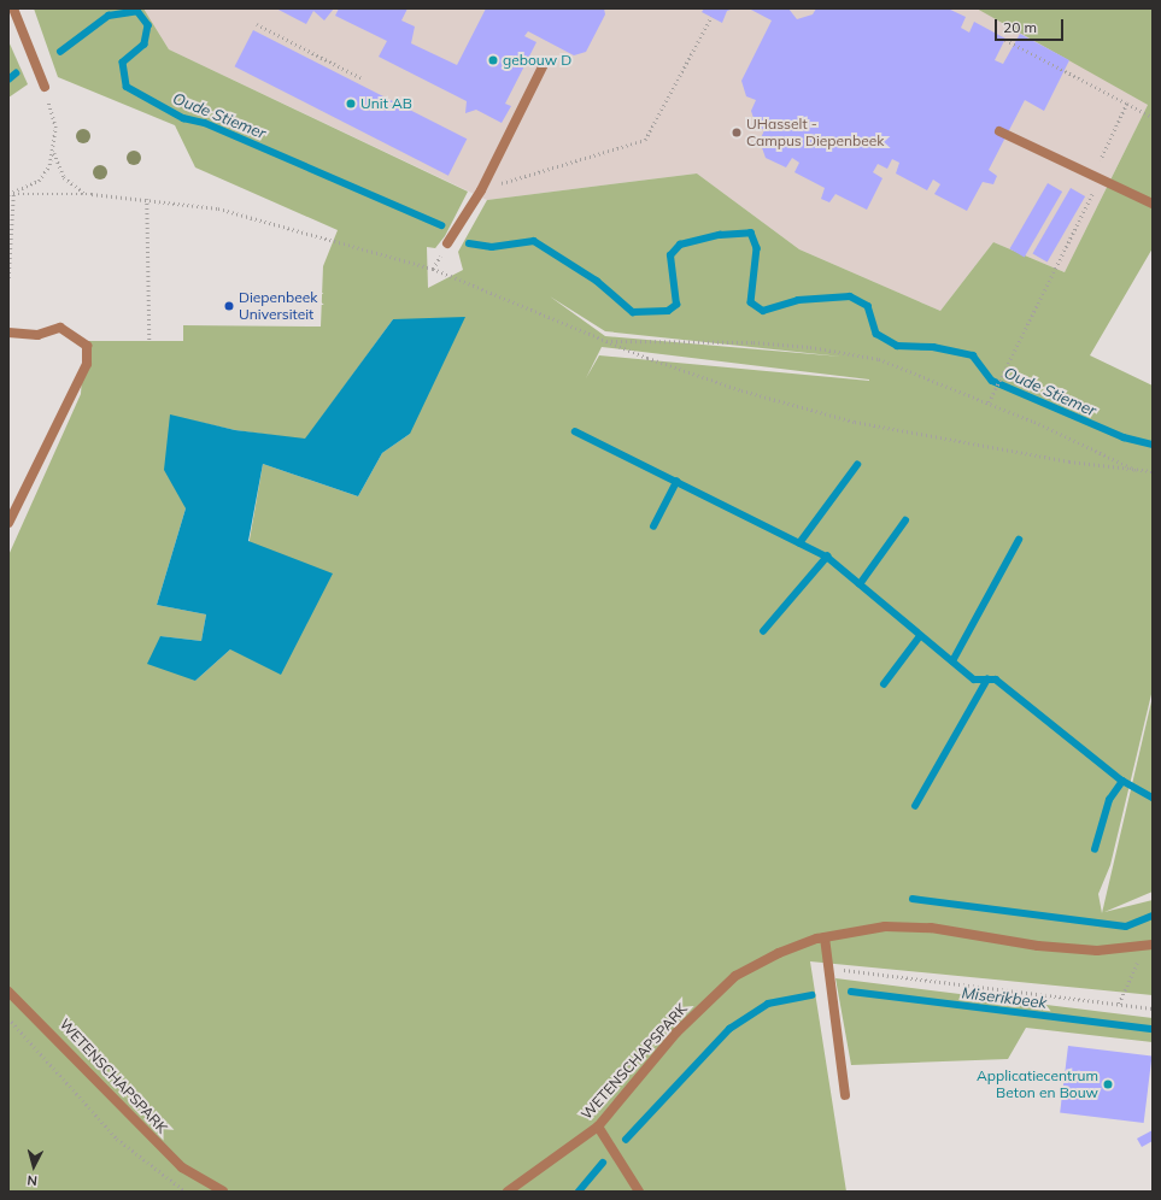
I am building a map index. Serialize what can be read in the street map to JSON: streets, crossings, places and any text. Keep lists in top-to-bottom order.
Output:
{
  "streets": {
    "street": ["WETENSCHAPSPARK"]
  },
  "water": ["Oude Stiemer", "Miserikbeek"],
  "places": [
    "gebouw D",
    "Unit AB",
    "UHasselt - Campus Diepenbeek",
    "Diepenbeek Universiteit",
    "Applicatiecentrum Beton en Bouw"
  ],
  "scale_bar": "20 m",
  "north": "bottom"
}
